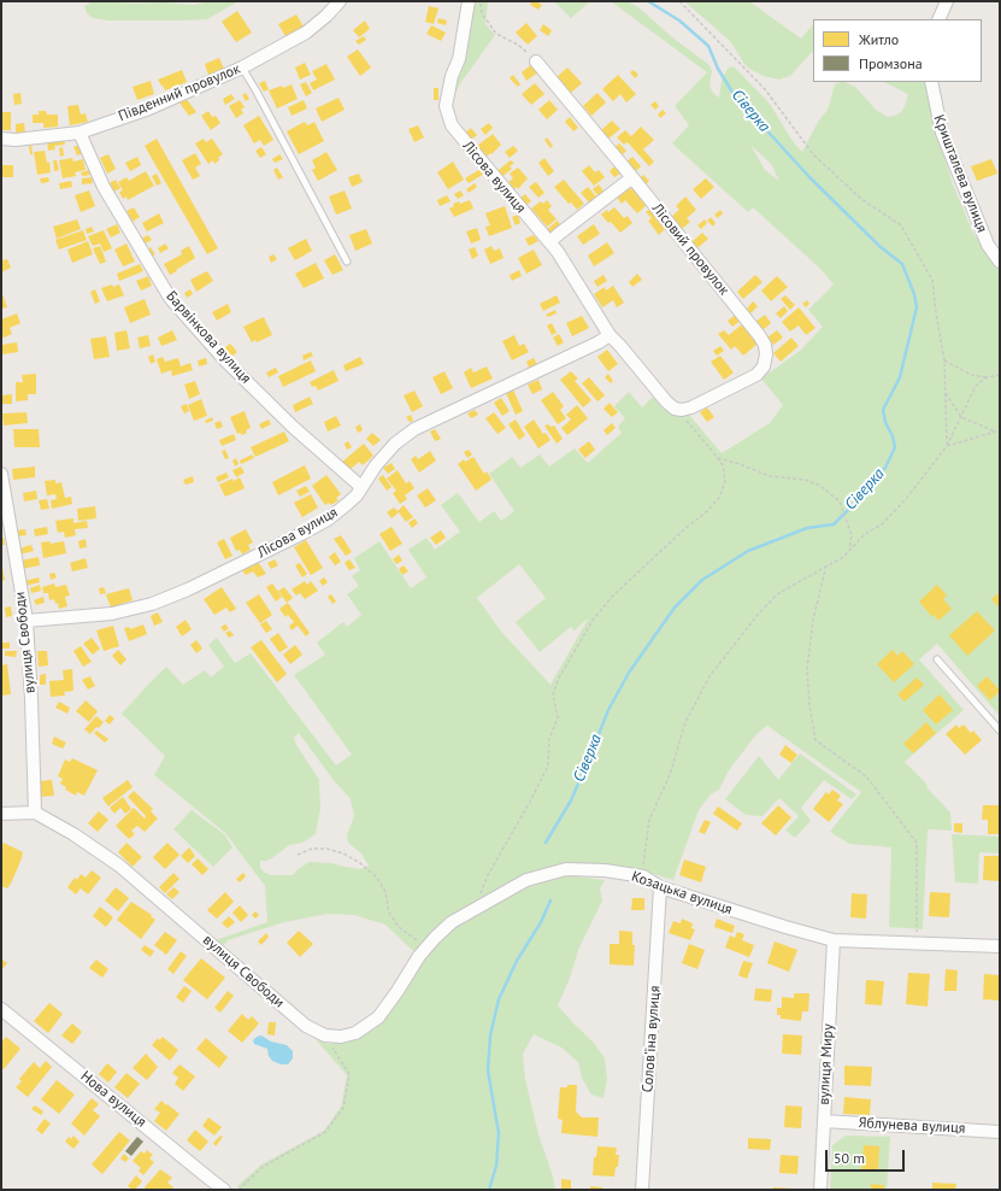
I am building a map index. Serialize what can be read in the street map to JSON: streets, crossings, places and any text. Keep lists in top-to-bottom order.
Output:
{
  "streets": {
    "street": [
      "Південний провулок",
      "Кришталева вулиця",
      "Лісова вулиця",
      "Лісовий провулок",
      "Барвінкова вулиця",
      "вулиця Свободи",
      "Козацька вулиця",
      "Соловʼїна вулиця",
      "вулиця Миру",
      "Нова вулиця",
      "Яблунева вулиця"
    ]
  },
  "crossings": [
    ["Південний провулок", "Барвінкова вулиця"],
    ["Лісова вулиця", "Лісовий провулок"],
    ["Лісова вулиця", "Барвінкова вулиця"],
    ["Лісова вулиця", "вулиця Свободи"],
    ["вулиця Свободи", "Козацька вулиця"],
    ["Козацька вулиця", "Соловʼїна вулиця"],
    ["Козацька вулиця", "вулиця Миру"],
    ["вулиця Миру", "Яблунева вулиця"]
  ],
  "water": ["Сіверка"],
  "legend": ["Житло", "Промзона"],
  "scale_bar": "50 m"
}
